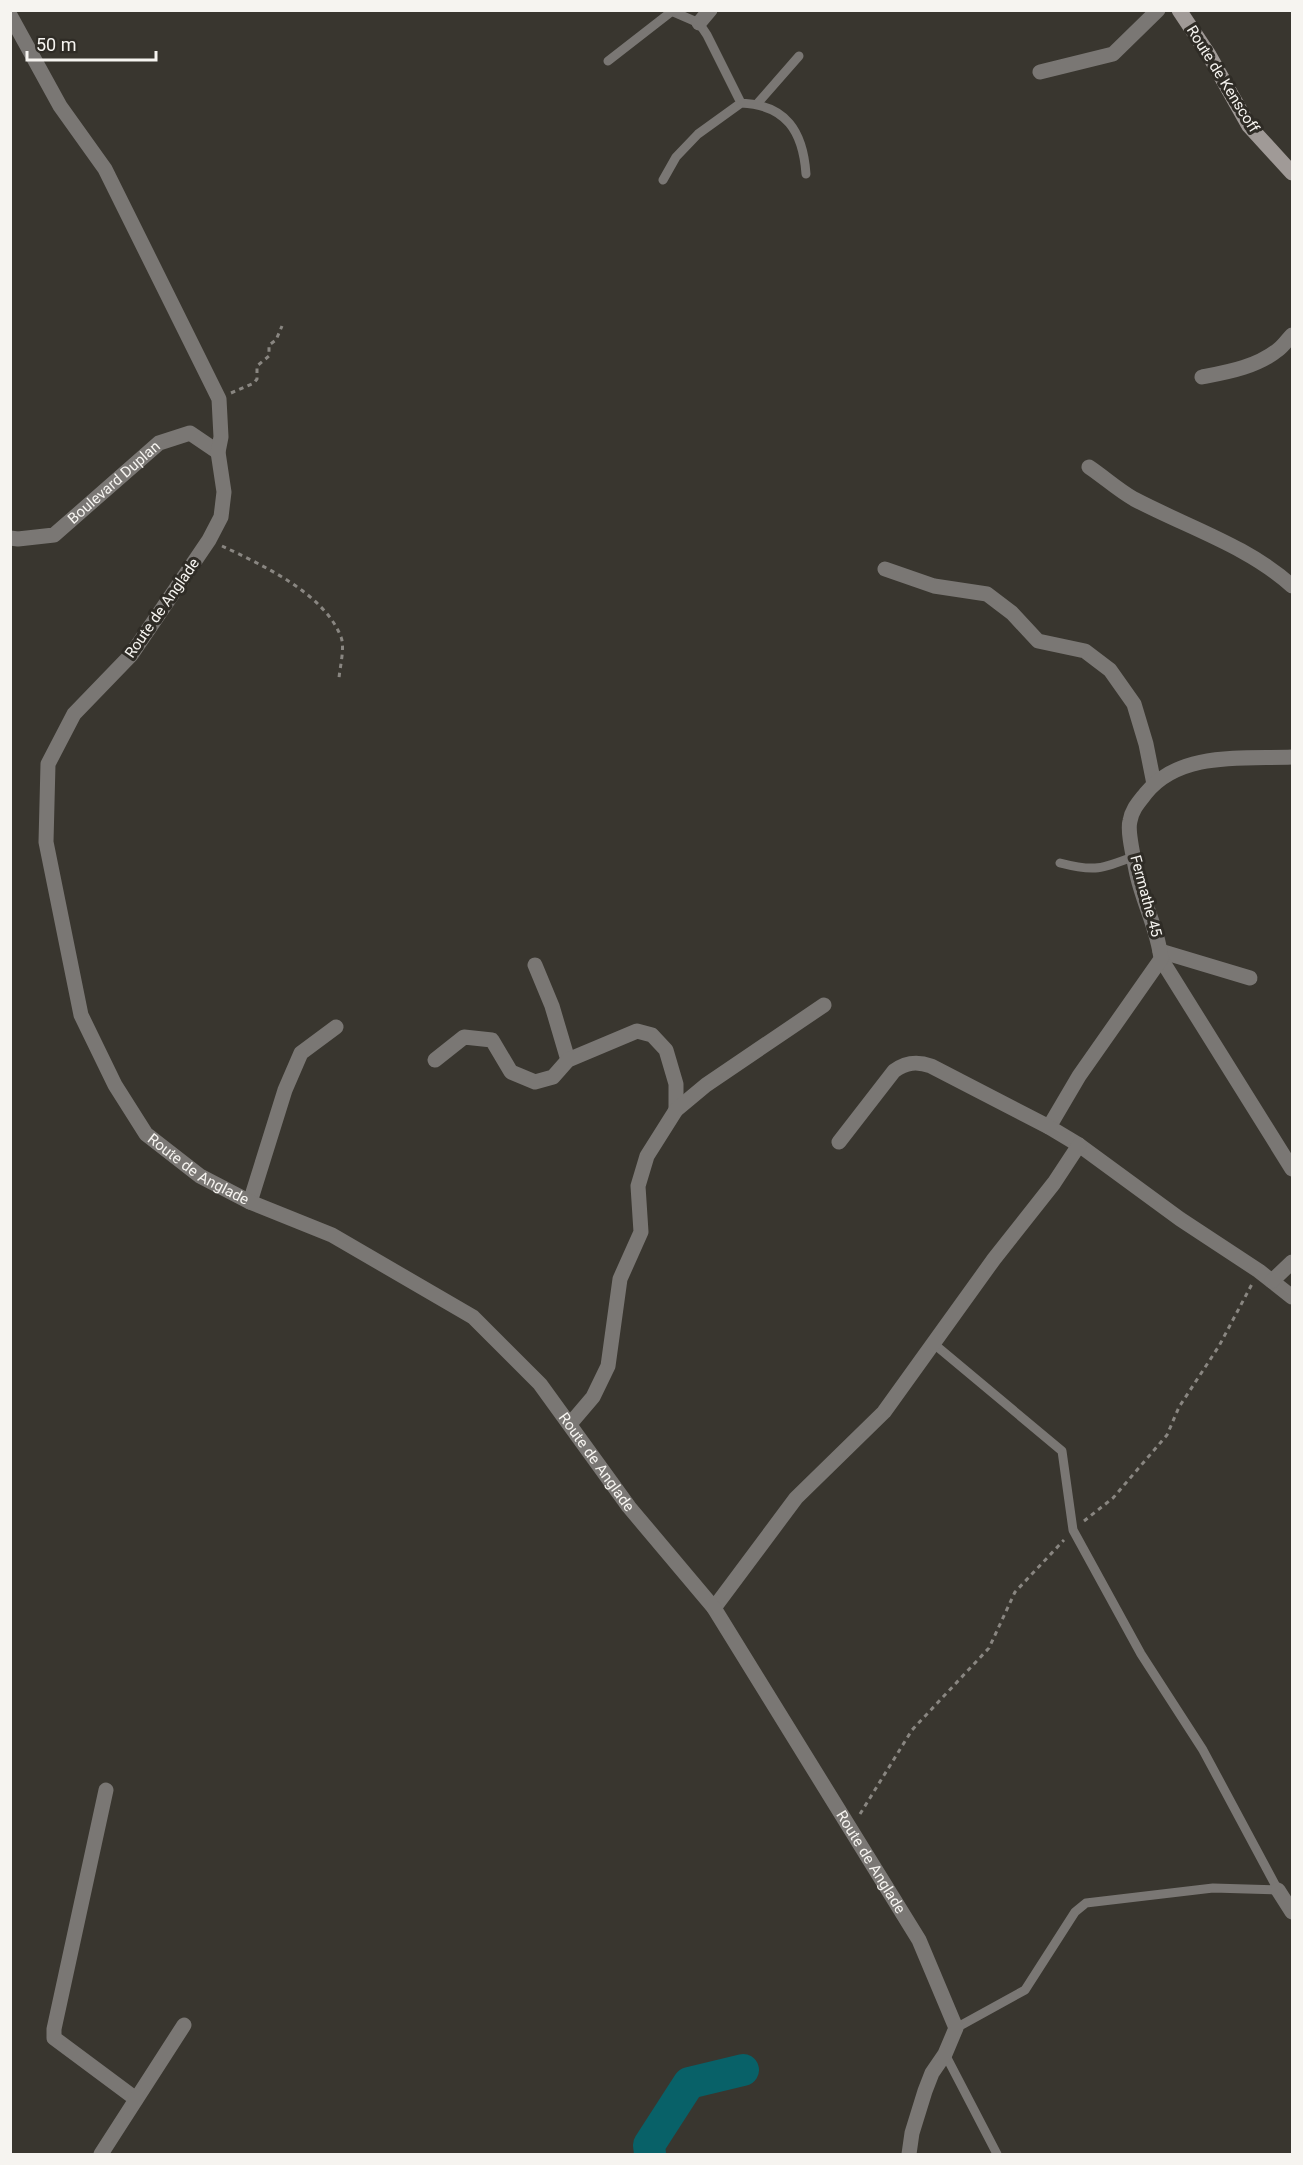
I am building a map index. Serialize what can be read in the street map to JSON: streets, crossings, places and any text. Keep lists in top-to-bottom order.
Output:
{
  "streets": {
    "main road": ["Route de Kenscoff"],
    "street": ["Boulevard Duplan", "Route de Anglade", "Fermathe 45"]
  },
  "crossings": [
    ["Boulevard Duplan", "Route de Anglade"]
  ],
  "scale_bar": "50 m"
}
